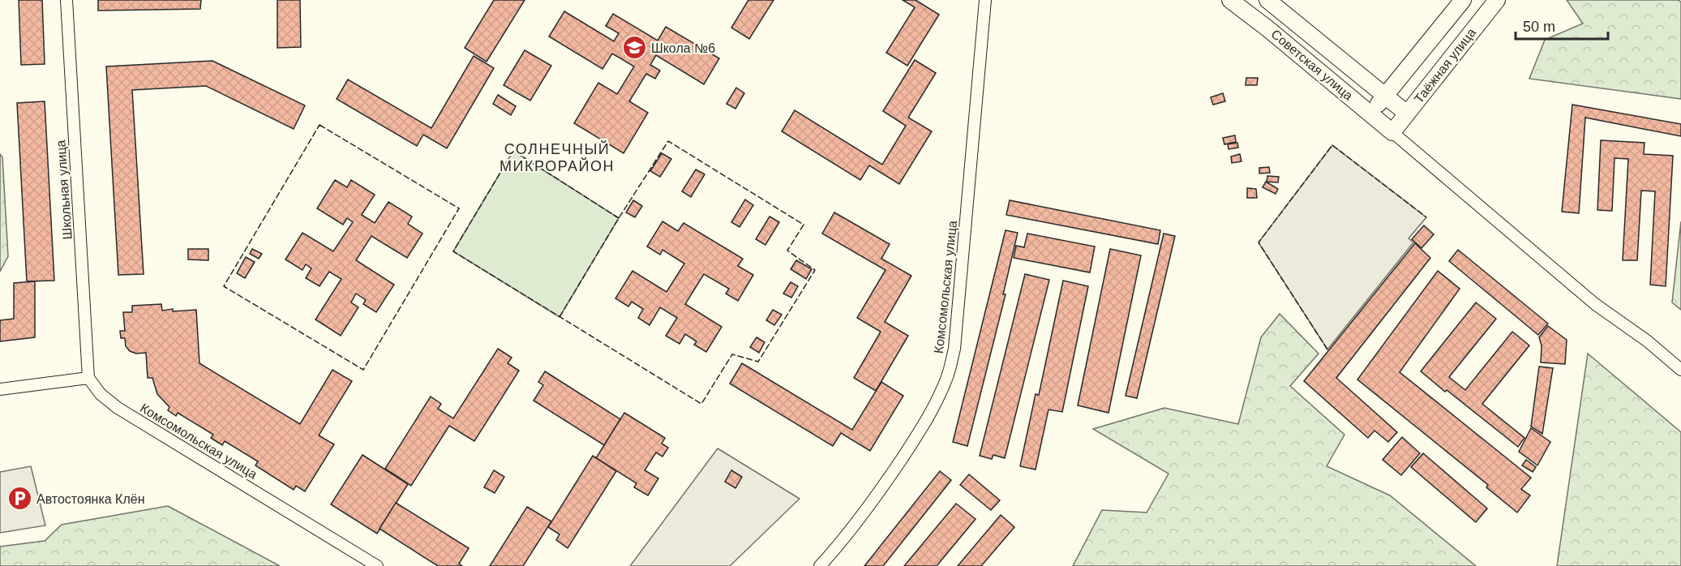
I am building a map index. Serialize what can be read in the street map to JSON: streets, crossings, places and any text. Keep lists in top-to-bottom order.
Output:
{
  "streets": {
    "street": [
      "Советская улица",
      "Таёжная улица",
      "Школьная улица",
      "Комсомольская улица"
    ]
  },
  "crossings": [
    ["Советская улица", "Таёжная улица"],
    ["Школьная улица", "Комсомольская улица"]
  ],
  "districts": ["СОЛНЕЧНЫЙ МИКРОРАЙОН"],
  "places": {
    "school or university": ["Школа №6"],
    "parking": ["Автостоянка Клён"]
  },
  "scale_bar": "50 m"
}
